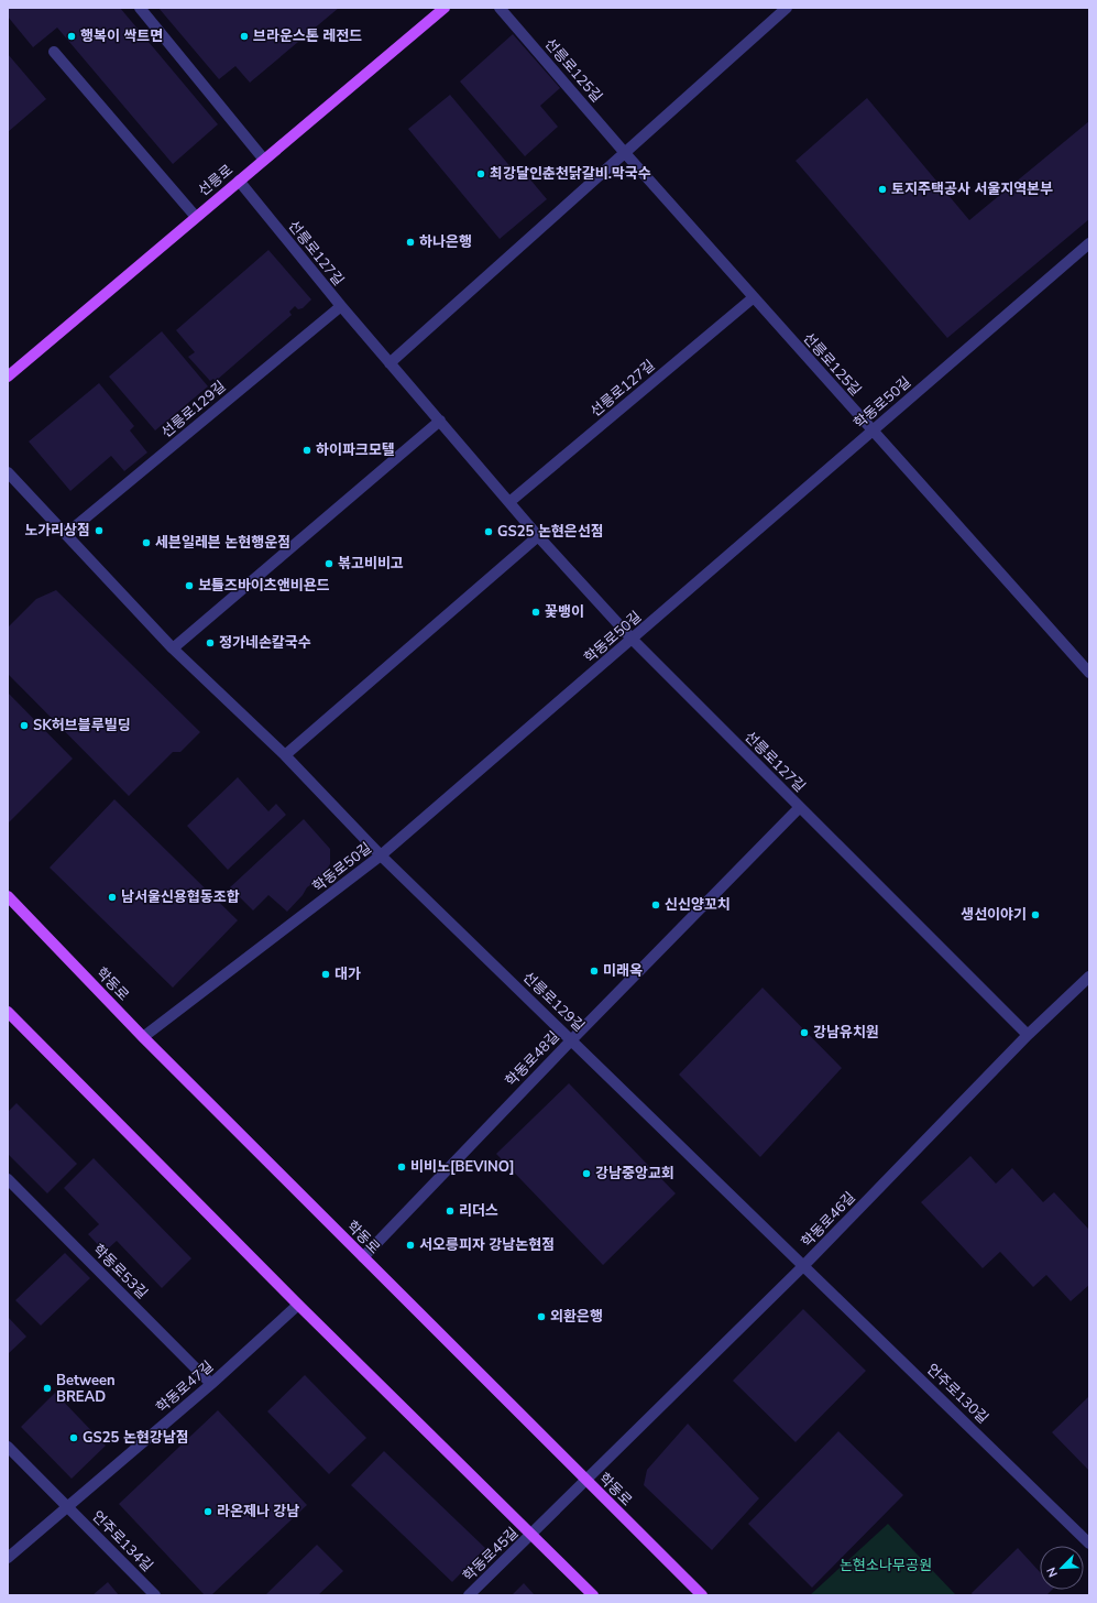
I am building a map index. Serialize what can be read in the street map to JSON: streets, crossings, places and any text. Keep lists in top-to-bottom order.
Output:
{
  "streets": {
    "main road": ["선릉로", "학동로"],
    "street": [
      "선릉로125길",
      "선릉로127길",
      "학동로50길",
      "선릉로129길",
      "학동로48길",
      "학동로46길",
      "학동로53길",
      "학동로47길",
      "언주로130길",
      "언주로134길",
      "학동로45길"
    ]
  },
  "crossings": [
    ["선릉로125길", "선릉로127길"],
    ["선릉로125길", "학동로50길"],
    ["선릉로", "선릉로127길"],
    ["선릉로127길", "학동로50길"],
    ["선릉로127길", "선릉로129길"],
    ["선릉로127길", "학동로48길"],
    ["선릉로127길", "학동로46길"],
    ["학동로50길", "선릉로129길"],
    ["학동로50길", "학동로"],
    ["선릉로129길", "학동로48길"],
    ["선릉로129길", "학동로46길"],
    ["선릉로129길", "언주로130길"],
    ["학동로", "학동로48길"],
    ["학동로", "학동로46길"],
    ["학동로46길", "언주로130길"],
    ["학동로46길", "학동로45길"],
    ["학동로53길", "학동로47길"],
    ["학동로47길", "언주로134길"]
  ],
  "parks": ["논현소나무공원"],
  "places": [
    "행복이 싹트면",
    "브라운스톤 레전드",
    "최강달인춘천닭갈비.막국수",
    "토지주택공사 서울지역본부",
    "하나은행",
    "하이파크모텔",
    "노가리상점",
    "GS25 논현은선점",
    "세븐일레븐 논현행운점",
    "볶고비비고",
    "보틀즈바이츠앤비욘드",
    "꽃뱅이",
    "정가네손칼국수",
    "SK허브블루빌딩",
    "남서울신용협동조합",
    "신신양꼬치",
    "생선이야기",
    "미래옥",
    "대가",
    "강남유치원",
    "비비노[BEVINO]",
    "강남중앙교회",
    "리더스",
    "서오릉피자 강남논현점",
    "외환은행",
    "Between BREAD",
    "GS25 논현강남점",
    "라온제나 강남"
  ],
  "north": "bottom left"
}
